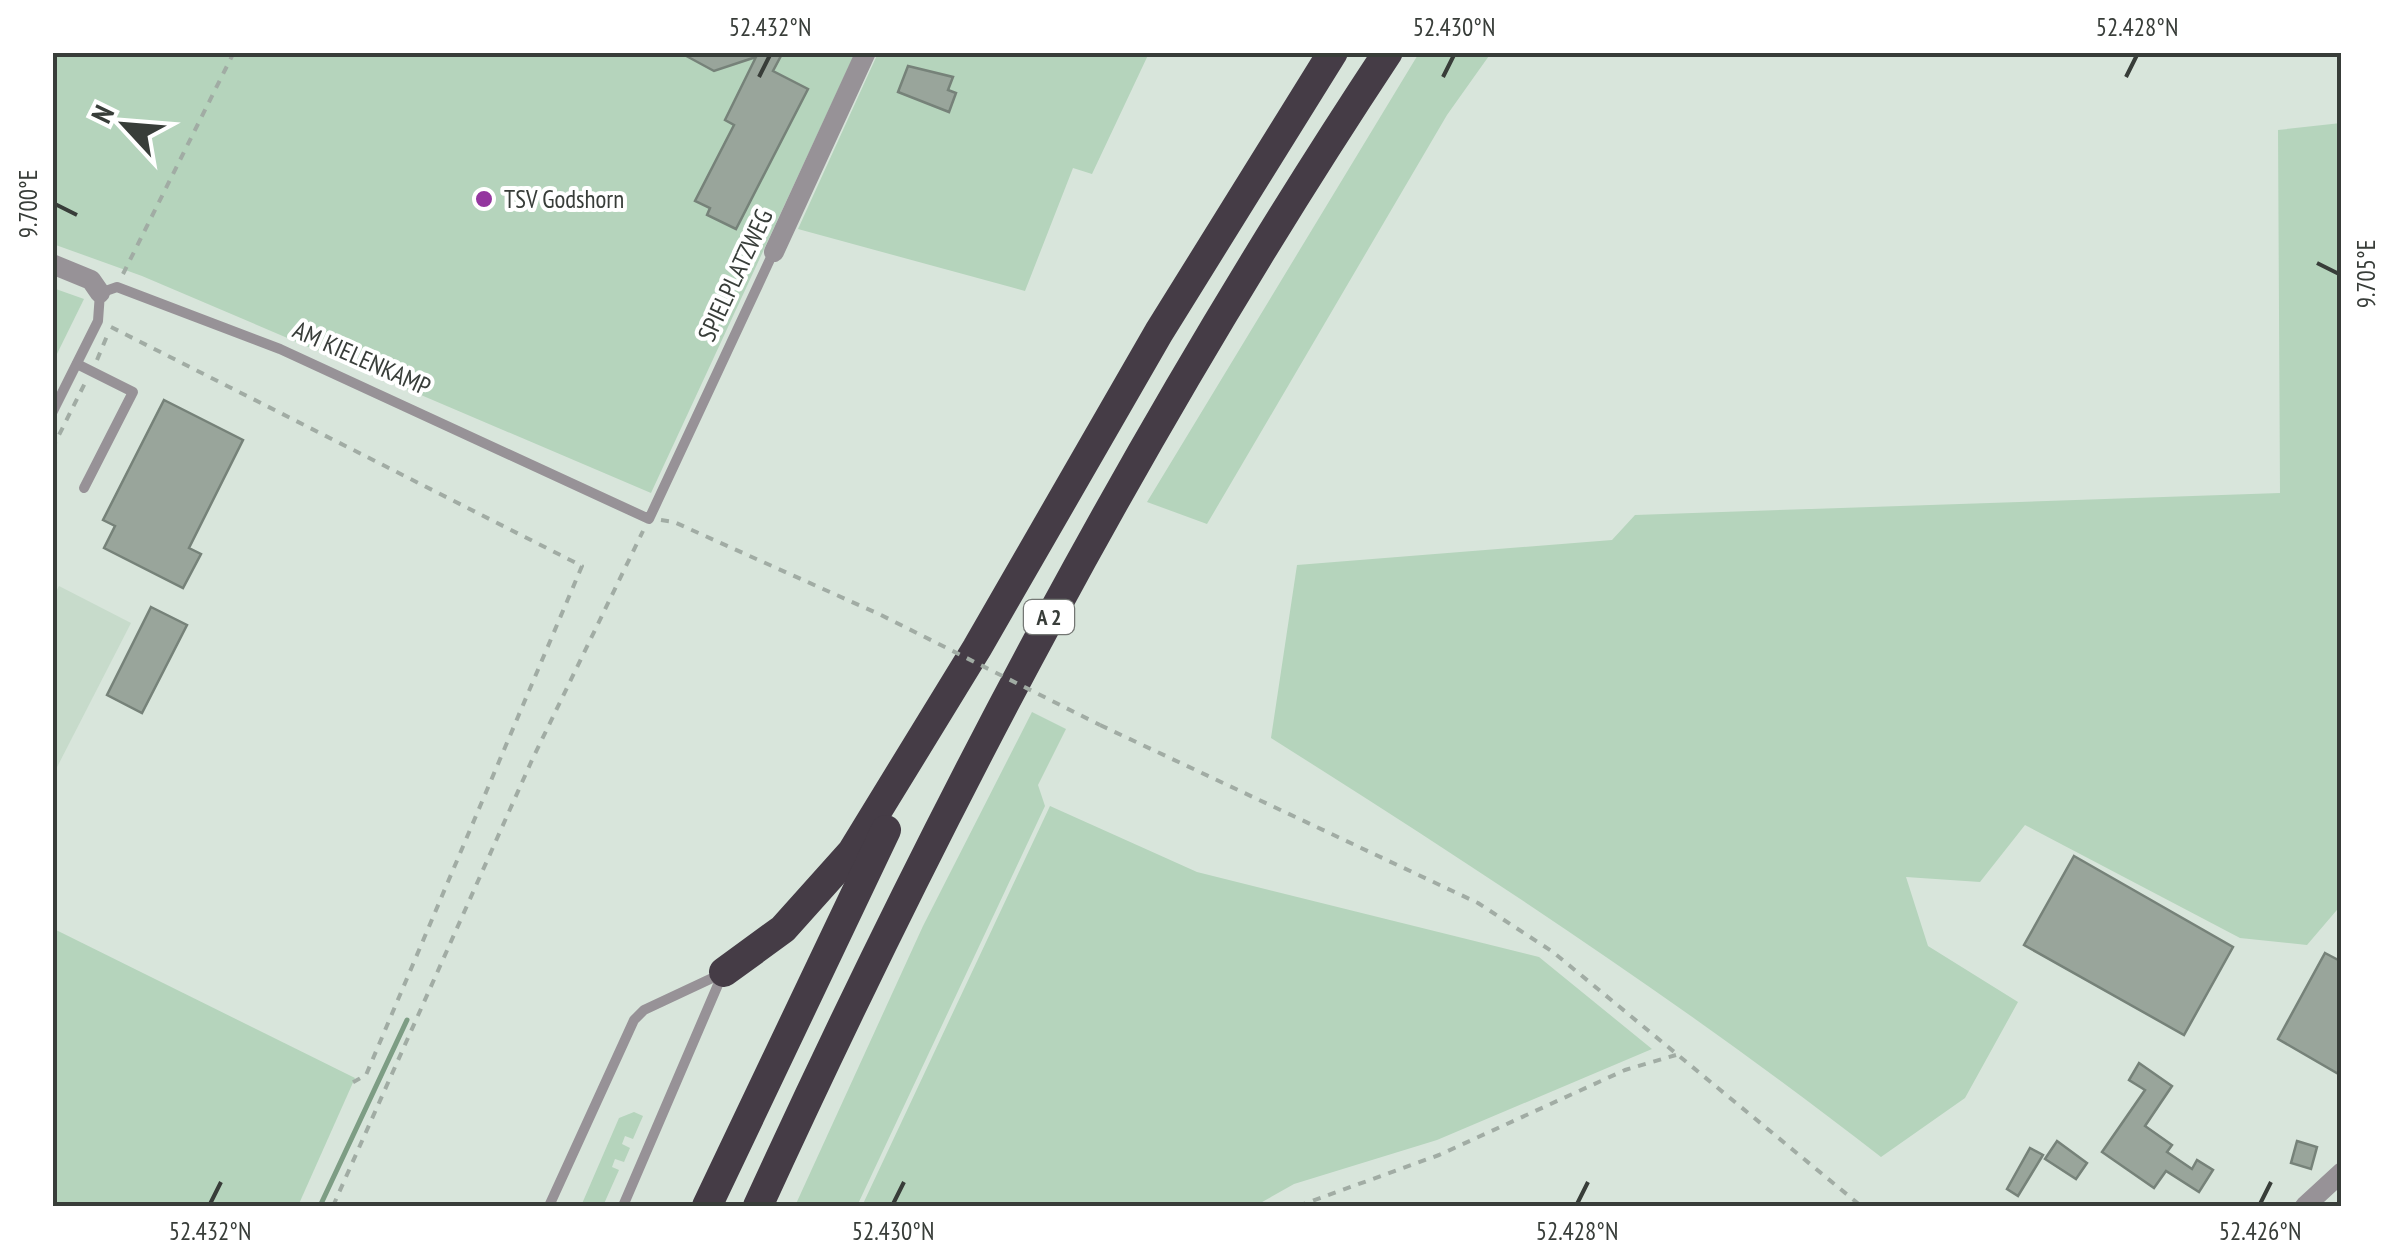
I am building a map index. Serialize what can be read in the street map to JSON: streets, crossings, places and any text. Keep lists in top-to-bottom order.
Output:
{
  "streets": {
    "highway": ["A 2"],
    "street": ["SPIELPLATZWEG", "AM KIELENKAMP"]
  },
  "crossings": [
    ["SPIELPLATZWEG", "AM KIELENKAMP"]
  ],
  "places": ["TSV Godshorn"],
  "north": "top left",
  "coordinates": [
    "52.432°N",
    "52.430°N",
    "52.428°N",
    "9.700°E",
    "9.705°E",
    "52.426°N"
  ]
}
